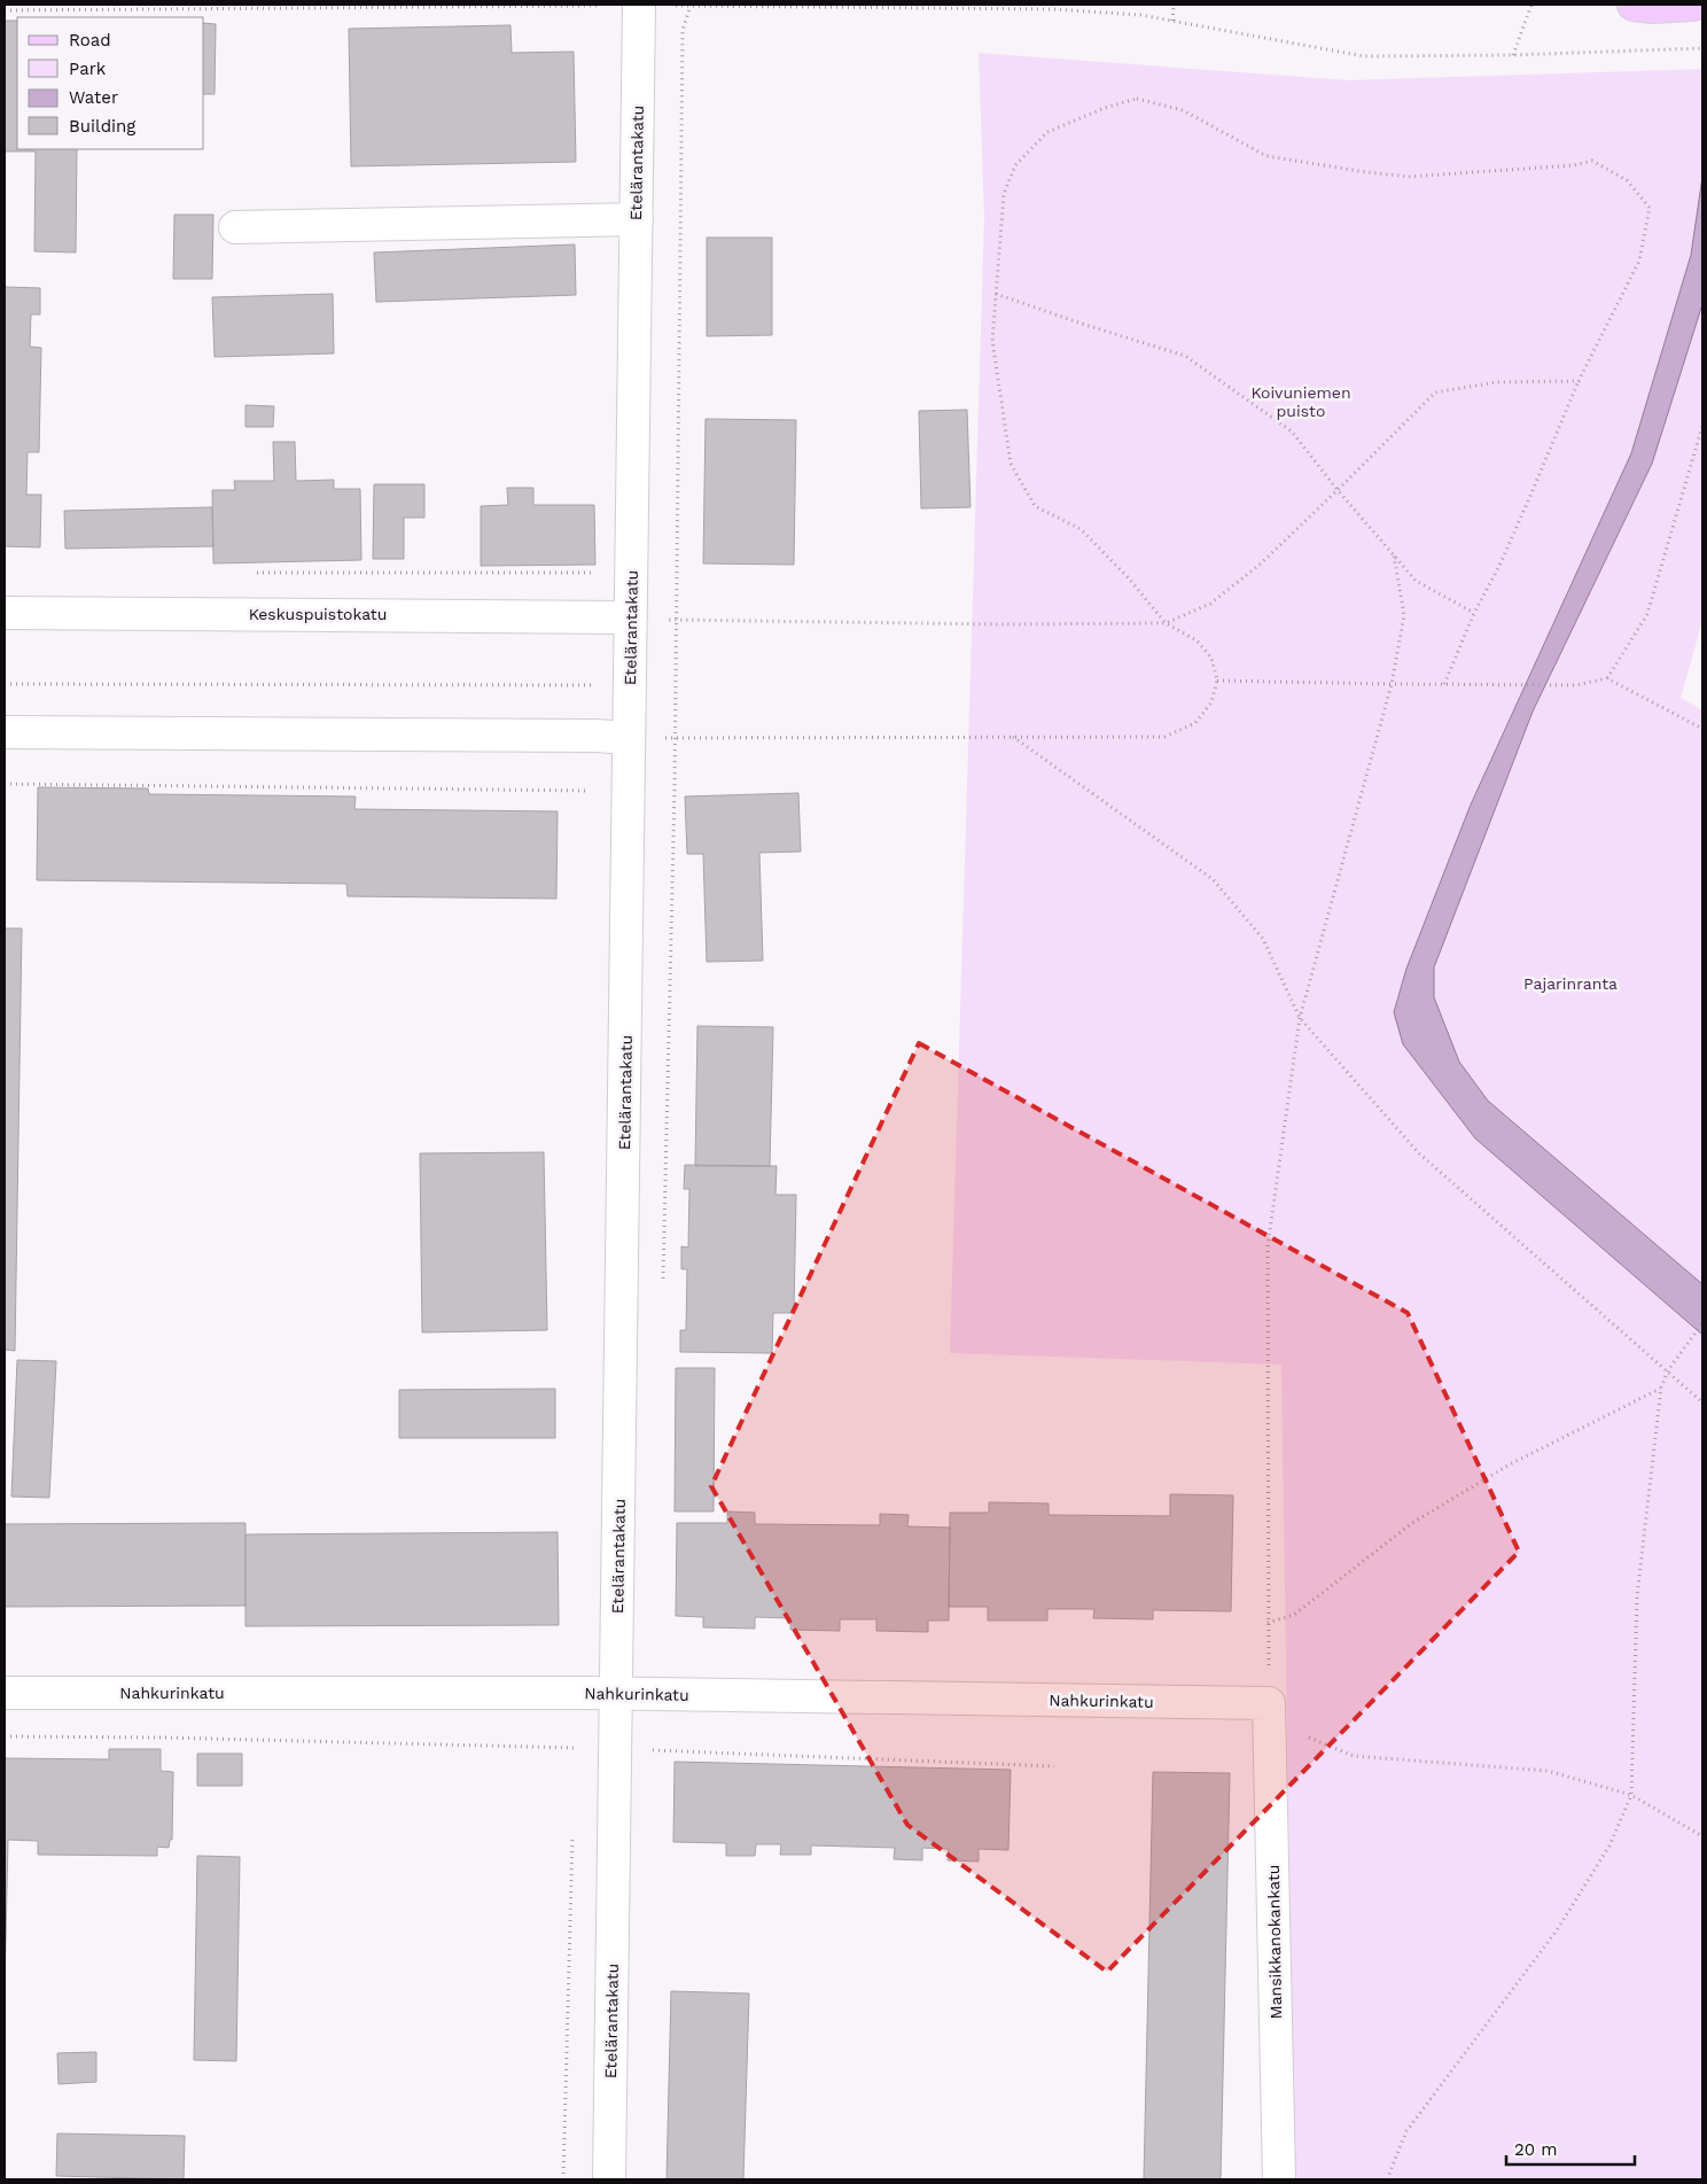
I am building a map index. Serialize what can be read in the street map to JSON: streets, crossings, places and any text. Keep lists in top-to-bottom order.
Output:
{
  "streets": {
    "street": [
      "Etelärantakatu",
      "Keskuspuistokatu",
      "Nahkurinkatu",
      "Mansikkanokankatu"
    ]
  },
  "crossings": [
    ["Etelärantakatu", "Keskuspuistokatu"],
    ["Etelärantakatu", "Nahkurinkatu"],
    ["Nahkurinkatu", "Mansikkanokankatu"]
  ],
  "parks": ["Koivuniemen puisto", "Pajarinranta"],
  "legend": [
    "Road",
    "Park",
    "Water",
    "Building"
  ],
  "scale_bar": "20 m"
}
